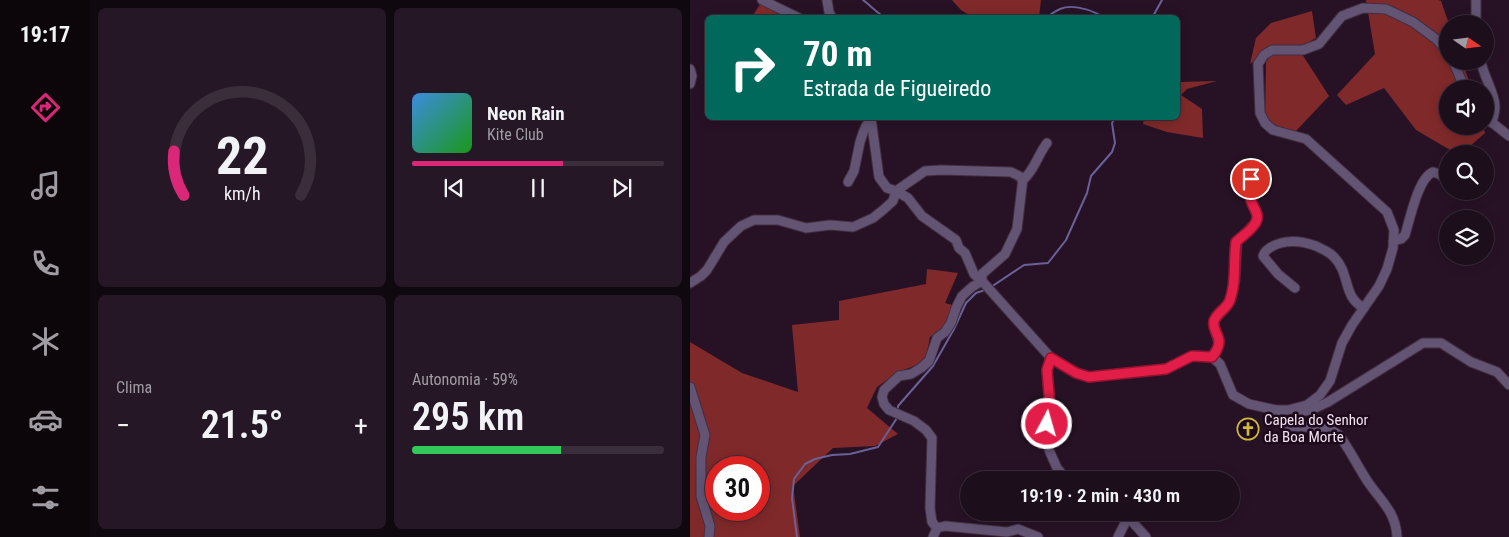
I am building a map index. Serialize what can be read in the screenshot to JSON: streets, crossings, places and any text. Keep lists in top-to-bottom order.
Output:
{
  "places": {
    "church": ["Capela do Senhor da Boa Morte"]
  },
  "north": "right",
  "page": {
    "tabs": "19:17",
    "turn": ["70 m", "Estrada de Figueiredo"],
    "song": ["Neon Rain", "Kite Club"],
    "tile": [
      "Clima",
      ["Autonomia · 59%", "295 km"]
    ],
    "heat": ["−", "21.5°", "+"],
    "limit": "30",
    "trip": "19:19 · 2 min · 430 m",
    "gauge": ["22", "km/h"]
  }
}
